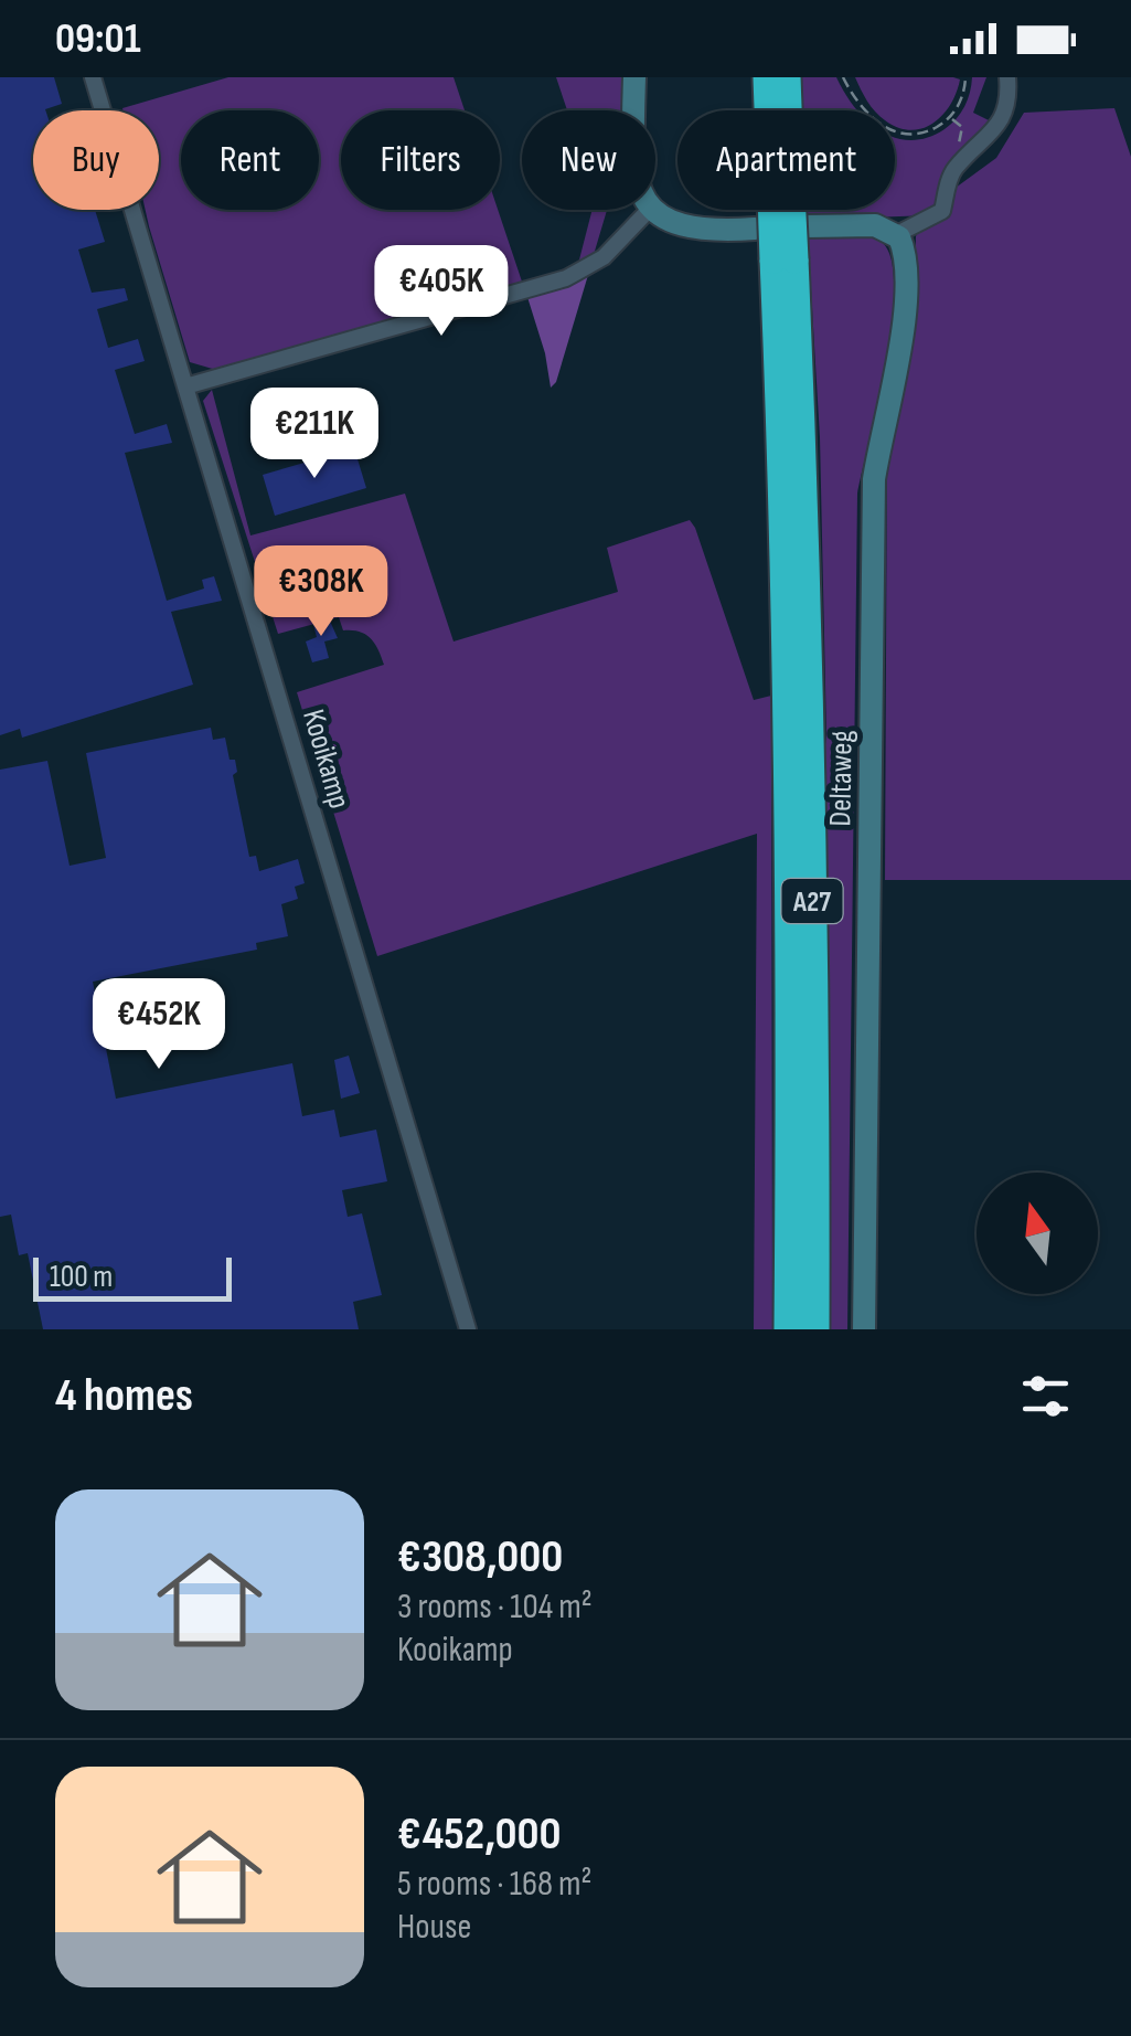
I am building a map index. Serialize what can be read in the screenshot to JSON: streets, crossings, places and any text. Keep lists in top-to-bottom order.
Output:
{
  "streets": {
    "highway": ["A27"],
    "street": ["Kooikamp", "Deltaweg"]
  },
  "scale_bar": "100 m",
  "north": "top",
  "page": {
    "status": "09:01",
    "chip": [
      "Buy",
      "Rent",
      "Filters",
      "New",
      "Apartment"
    ],
    "price": [
      "€405K",
      "€211K",
      "€308K",
      "€452K"
    ],
    "scale": "100 m",
    "heading": "4 homes",
    "list": [
      {
        "name": "€308,000",
        "note": "3 rooms · 104 m² · Kooikamp"
      },
      {
        "name": "€452,000",
        "note": "5 rooms · 168 m² · House"
      }
    ]
  }
}
